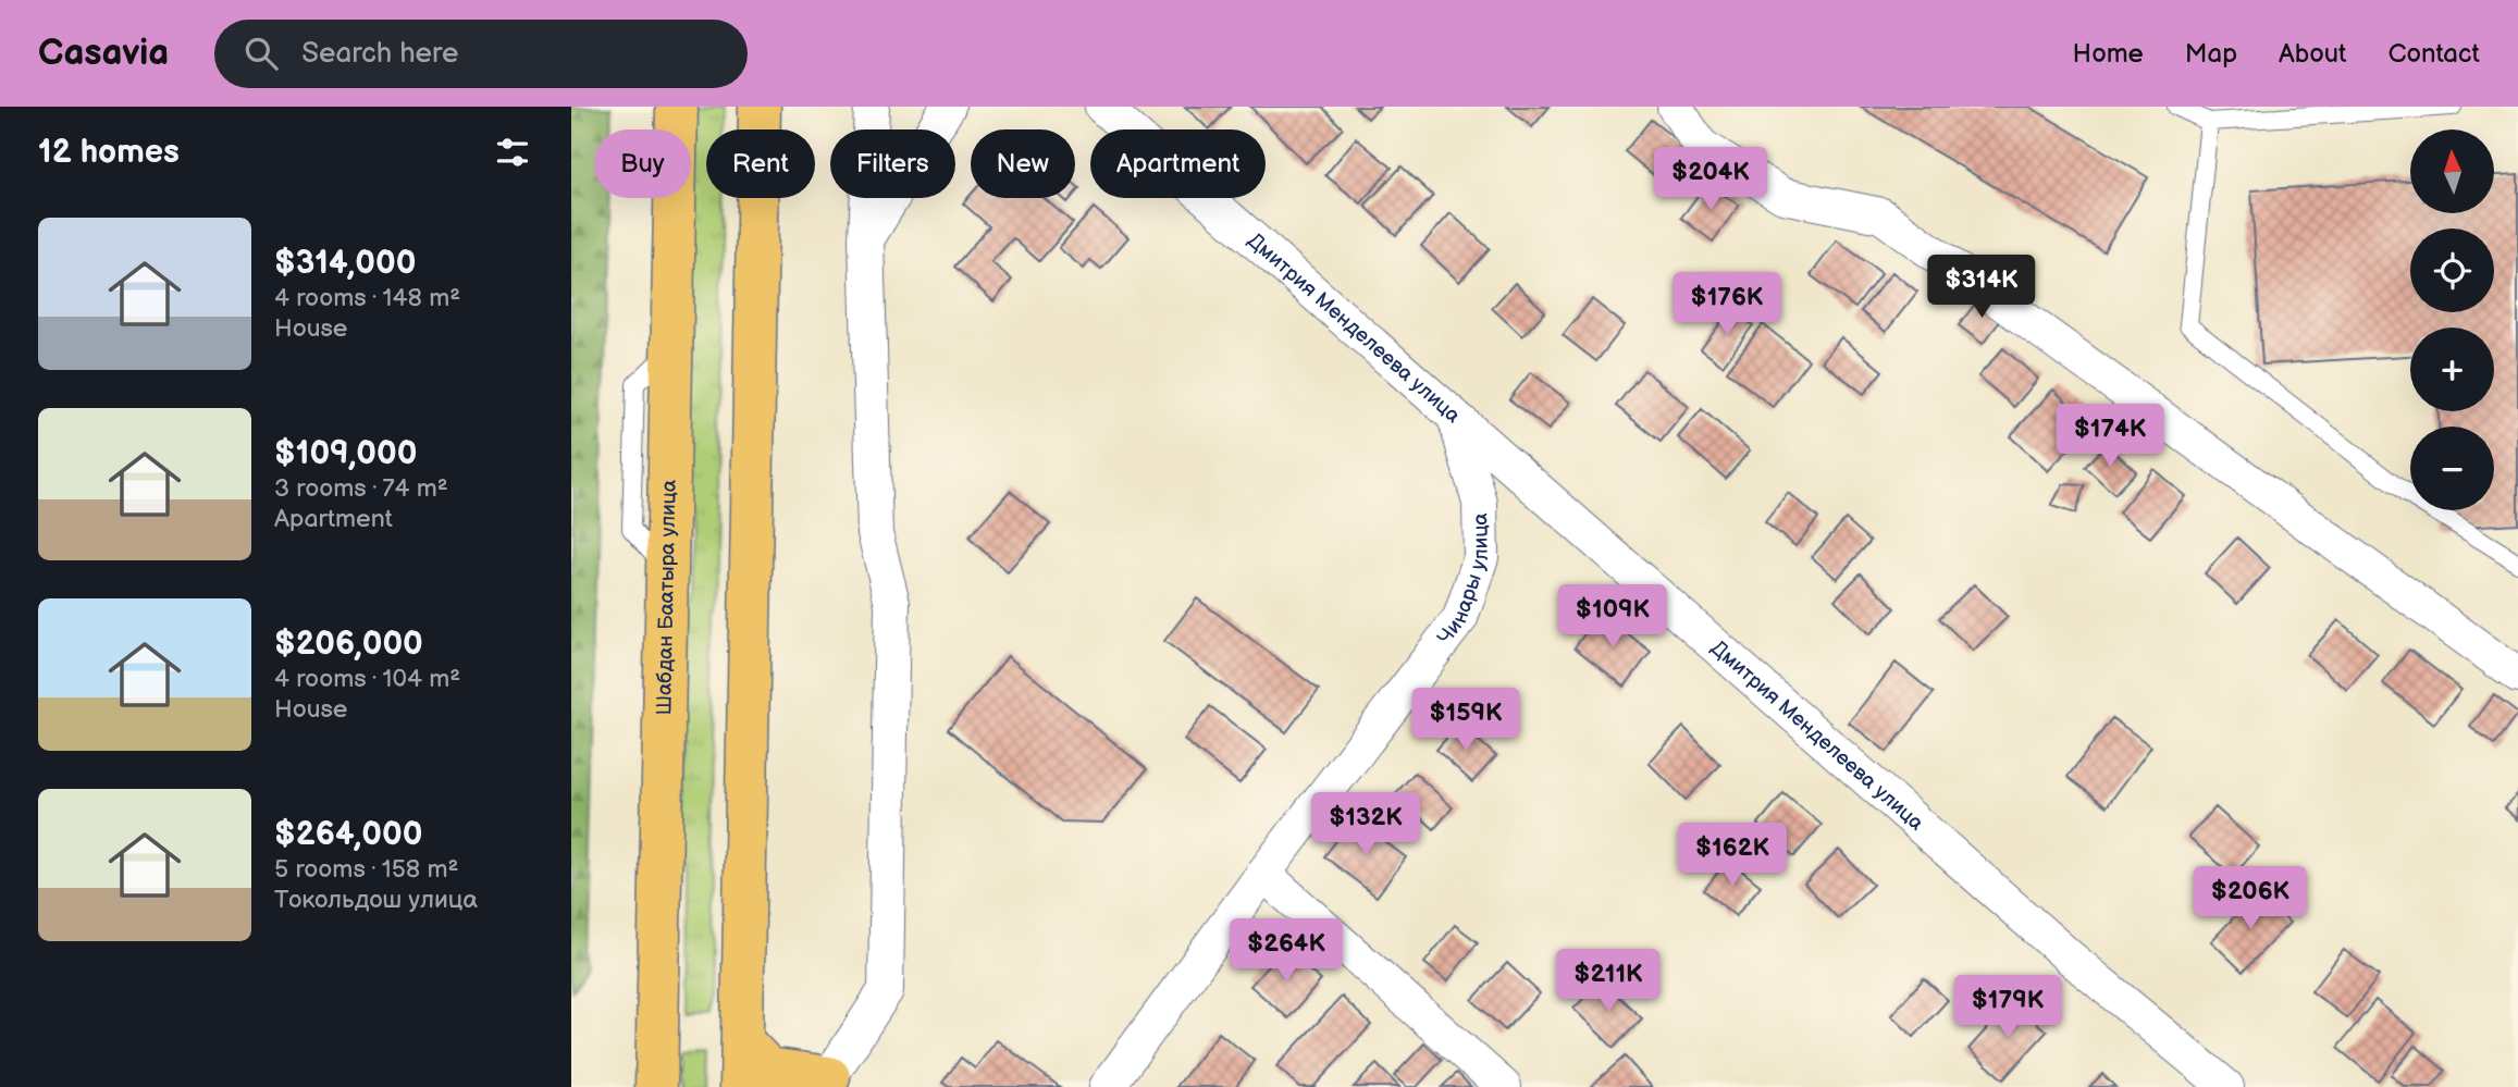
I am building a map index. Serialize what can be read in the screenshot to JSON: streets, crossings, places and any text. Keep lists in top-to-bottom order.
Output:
{
  "streets": {
    "main road": ["Шабдан Баатыра улица"],
    "street": ["Дмитрия Менделеева улица", "Чинары улица"]
  },
  "crossings": [
    ["Дмитрия Менделеева улица", "Чинары улица"]
  ],
  "north": "top",
  "page": {
    "header": "Casavia",
    "search": "Search here",
    "nav": [
      "Home",
      "Map",
      "About",
      "Contact"
    ],
    "heading": "12 homes",
    "map_buttons": ["+", "−"],
    "chip": [
      "Buy",
      "Rent",
      "Filters",
      "New",
      "Apartment"
    ],
    "price": [
      "$204K",
      "$314K",
      "$176K",
      "$174K",
      "$109K",
      "$159K",
      "$132K",
      "$162K",
      "$206K",
      "$264K",
      "$211K",
      "$179K"
    ],
    "list": [
      {
        "name": "$314,000",
        "note": "4 rooms · 148 m² · House"
      },
      {
        "name": "$109,000",
        "note": "3 rooms · 74 m² · Apartment"
      },
      {
        "name": "$206,000",
        "note": "4 rooms · 104 m² · House"
      },
      {
        "name": "$264,000",
        "note": "5 rooms · 158 m² · Токольдош улица"
      }
    ]
  }
}
